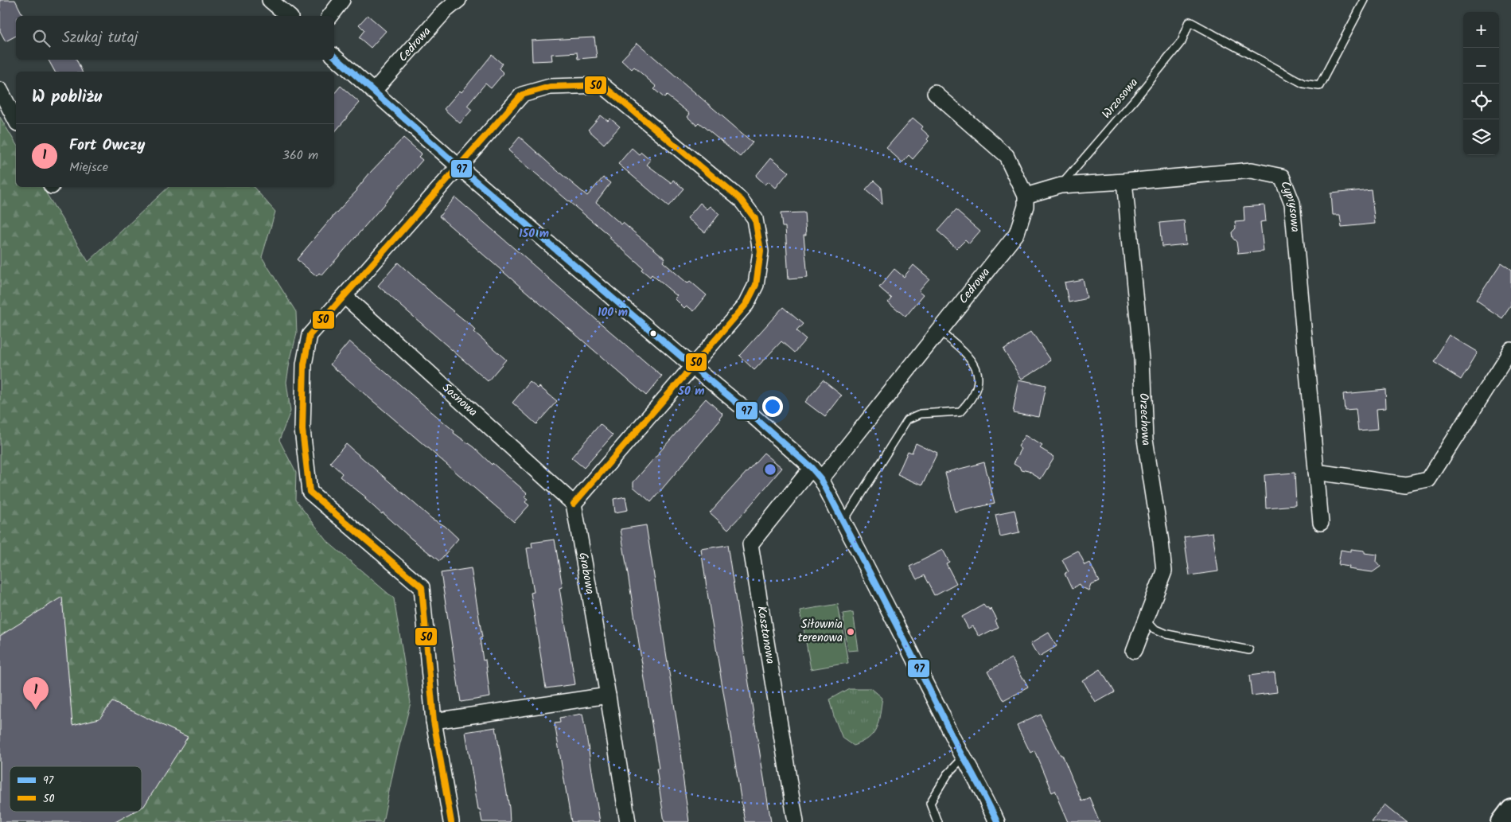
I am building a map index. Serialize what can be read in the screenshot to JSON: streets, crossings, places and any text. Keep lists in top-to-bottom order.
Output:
{
  "streets": {
    "street": [
      "Cedrowa",
      "Cyprysowa",
      "Sosnowa",
      "Orzechowa",
      "Grabowa",
      "Kasztanowa"
    ],
    "lane": ["Wrzosowa"]
  },
  "crossings": [
    ["Cedrowa", "Cyprysowa"],
    ["Cedrowa", "Kasztanowa"],
    ["Wrzosowa", "Cyprysowa"],
    ["Cyprysowa", "Orzechowa"],
    ["Sosnowa", "Grabowa"]
  ],
  "places": ["Siłownia terenowa"],
  "lines": ["transit line 97", "transit line 50"],
  "legend": ["97", "50"],
  "page": {
    "map_buttons": ["+", "−"],
    "search": "Szukaj tutaj",
    "heading": "W pobliżu",
    "list": [
      {
        "mark": "1",
        "name": "Fort Owczy",
        "note": "Miejsce",
        "value": "360 m"
      }
    ],
    "pins": "1"
  },
  "rings": ["150 m", "100 m", "50 m"]
}
